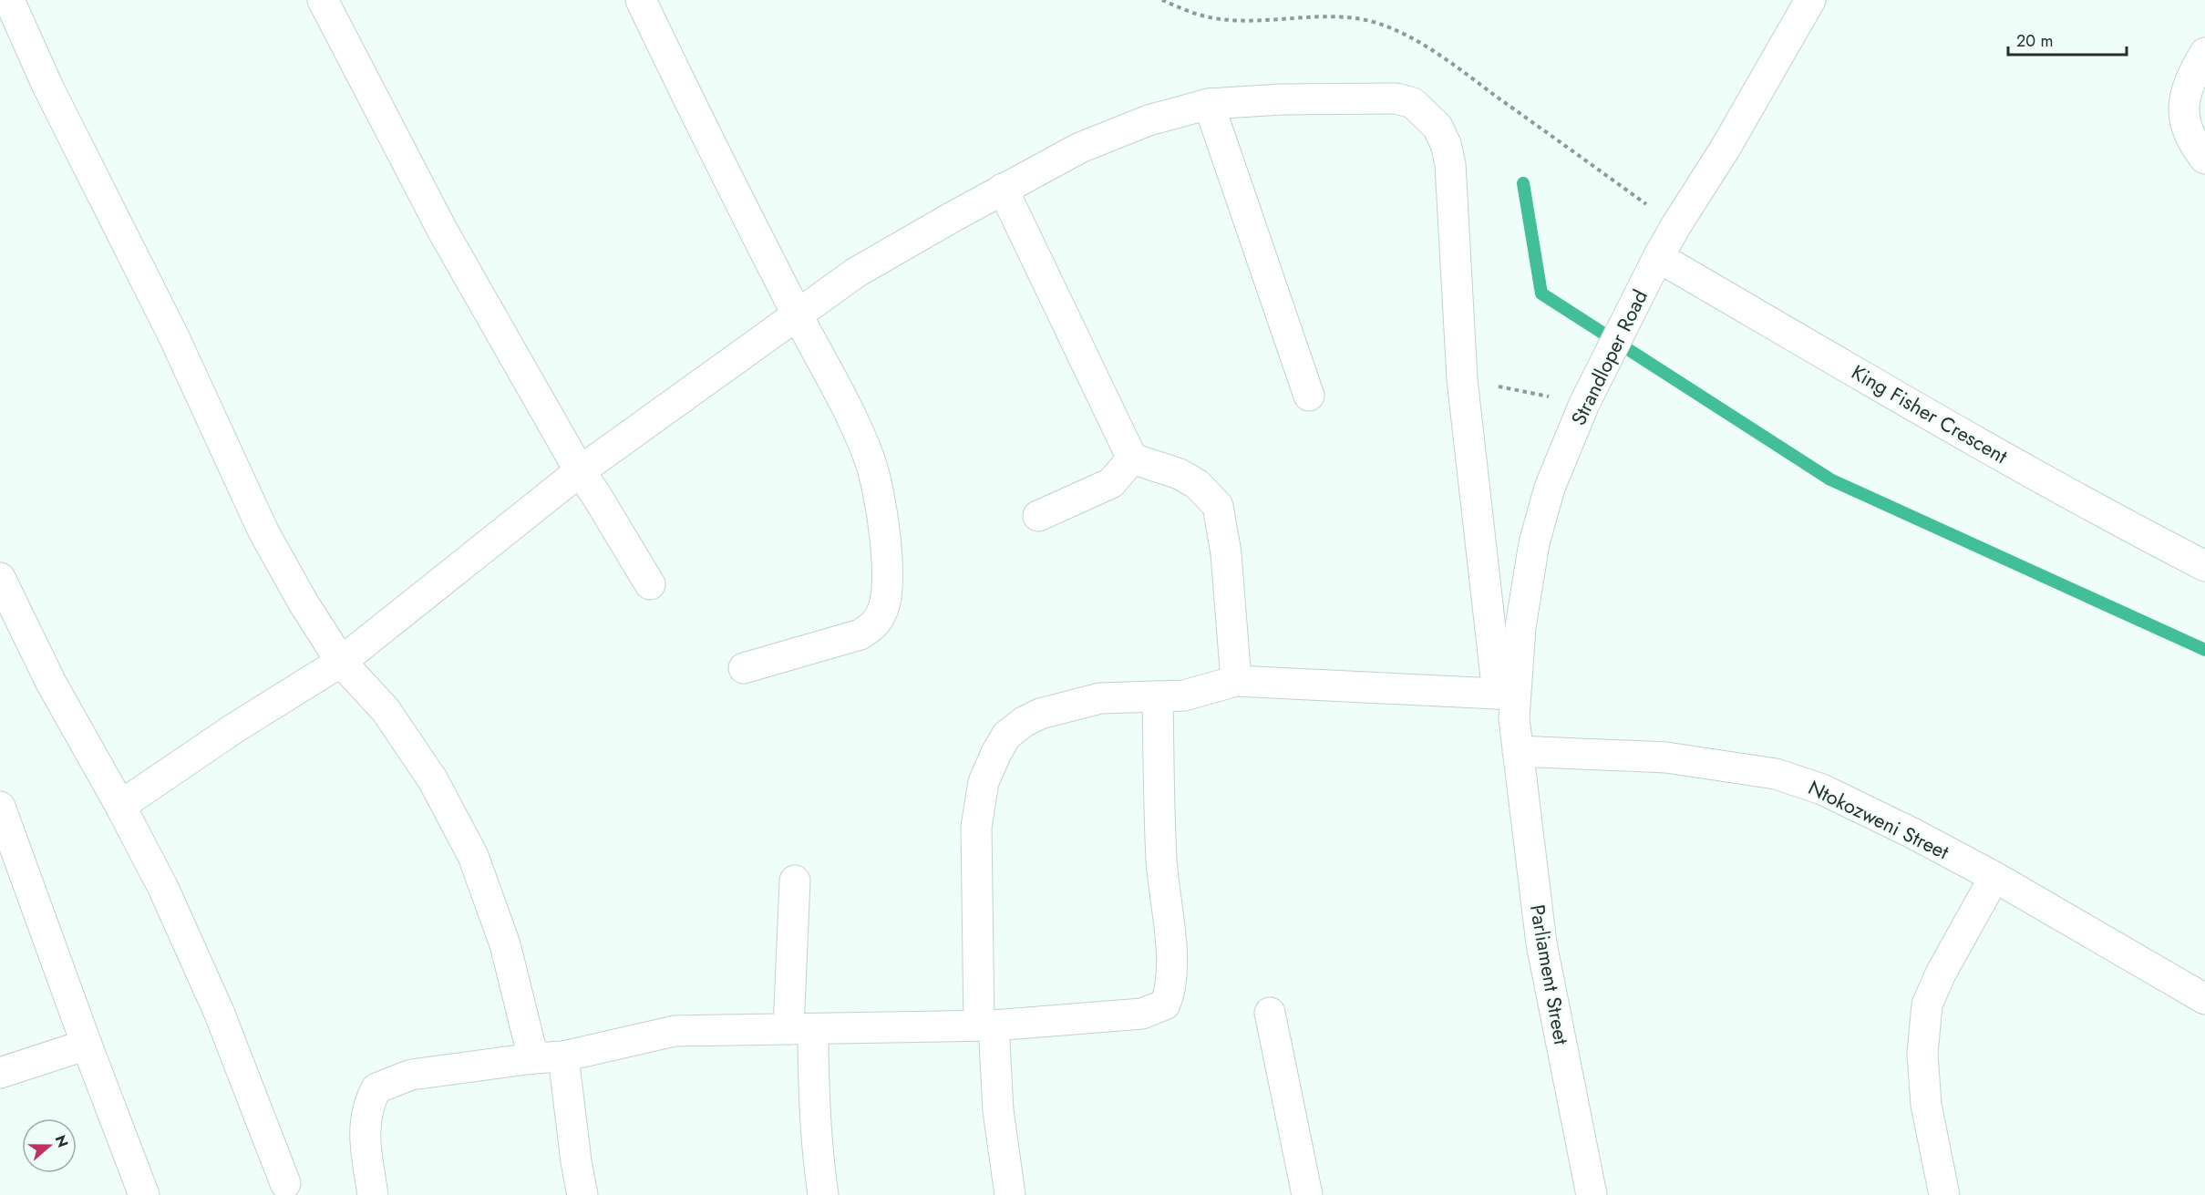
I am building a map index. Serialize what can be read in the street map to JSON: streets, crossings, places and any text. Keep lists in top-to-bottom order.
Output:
{
  "streets": {
    "street": [
      "Strandloper Road",
      "King Fisher Crescent",
      "Ntokozweni Street",
      "Parliament Street"
    ]
  },
  "crossings": [
    ["Strandloper Road", "King Fisher Crescent"],
    ["Strandloper Road", "Ntokozweni Street"],
    ["Strandloper Road", "Parliament Street"],
    ["Ntokozweni Street", "Parliament Street"]
  ],
  "scale_bar": "20 m",
  "north": "right"
}
